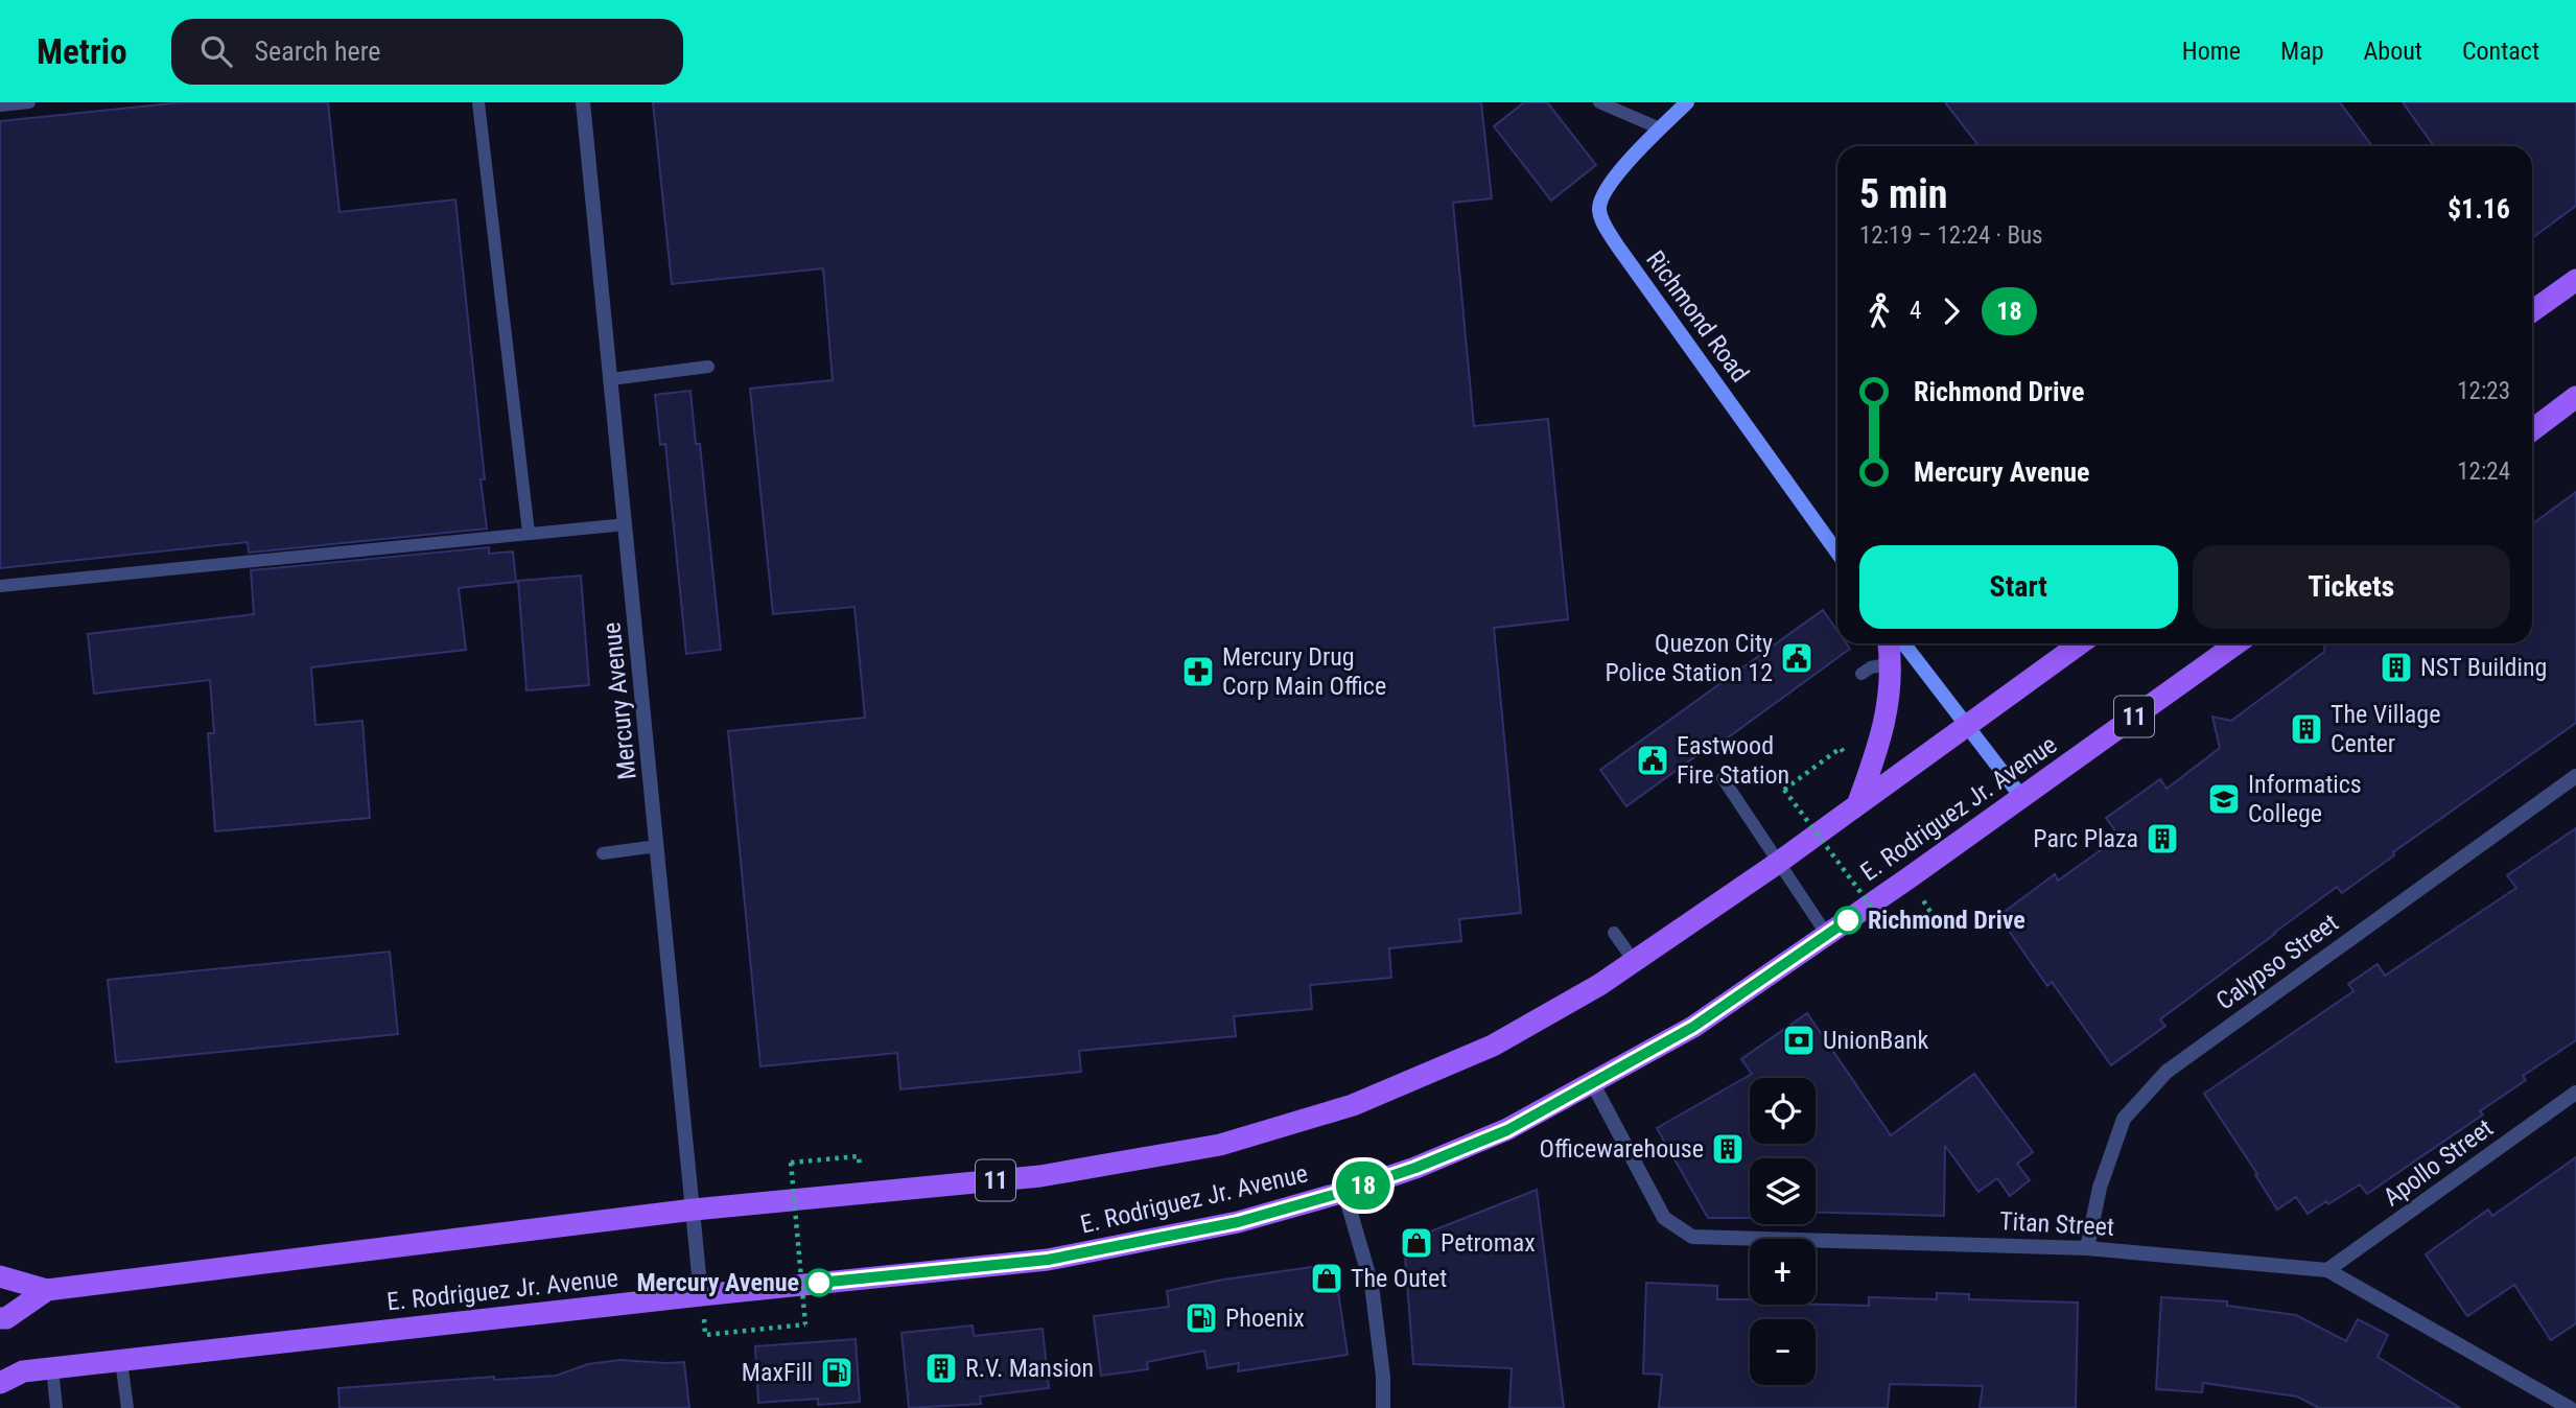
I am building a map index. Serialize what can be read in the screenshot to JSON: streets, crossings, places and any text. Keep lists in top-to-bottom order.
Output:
{
  "streets": {
    "main road": ["11", "E. Rodriguez Jr. Avenue"],
    "street": [
      "Richmond Road",
      "Mercury Avenue",
      "Calypso Street",
      "Apollo Street",
      "Titan Street"
    ]
  },
  "crossings": [
    ["Mercury Avenue", "E. Rodriguez Jr. Avenue"],
    ["11", "E. Rodriguez Jr. Avenue"],
    ["E. Rodriguez Jr. Avenue", "Titan Street"],
    ["Calypso Street", "Titan Street"],
    ["Apollo Street", "Titan Street"]
  ],
  "places": {
    "public building": ["Quezon City Police Station 12", "Eastwood Fire Station"],
    "building": [
      "NST Building",
      "The Village Center",
      "Parc Plaza",
      "Officewarehouse",
      "R.V. Mansion"
    ],
    "pharmacy": ["Mercury Drug Corp Main Office"],
    "school or university": ["Informatics College"],
    "other": ["Richmond Drive", "Mercury Avenue"],
    "bank": ["UnionBank"],
    "shop": ["Petromax", "The Outet"],
    "fuel station": ["Phoenix", "MaxFill"]
  },
  "lines": ["bus line 18"],
  "page": {
    "header": "Metrio",
    "search": "Search here",
    "nav": [
      "Home",
      "Map",
      "About",
      "Contact"
    ],
    "on_map": "18",
    "heading": ["5 min", "12:19 – 12:24 · Bus", "$1.16"],
    "legs": ["4", "18"],
    "list": [
      {
        "name": "Richmond Drive",
        "value": "12:23"
      },
      {
        "name": "Mercury Avenue",
        "value": "12:24"
      }
    ],
    "buttons": ["Start", "Tickets"],
    "map_buttons": ["+", "−"]
  }
}
